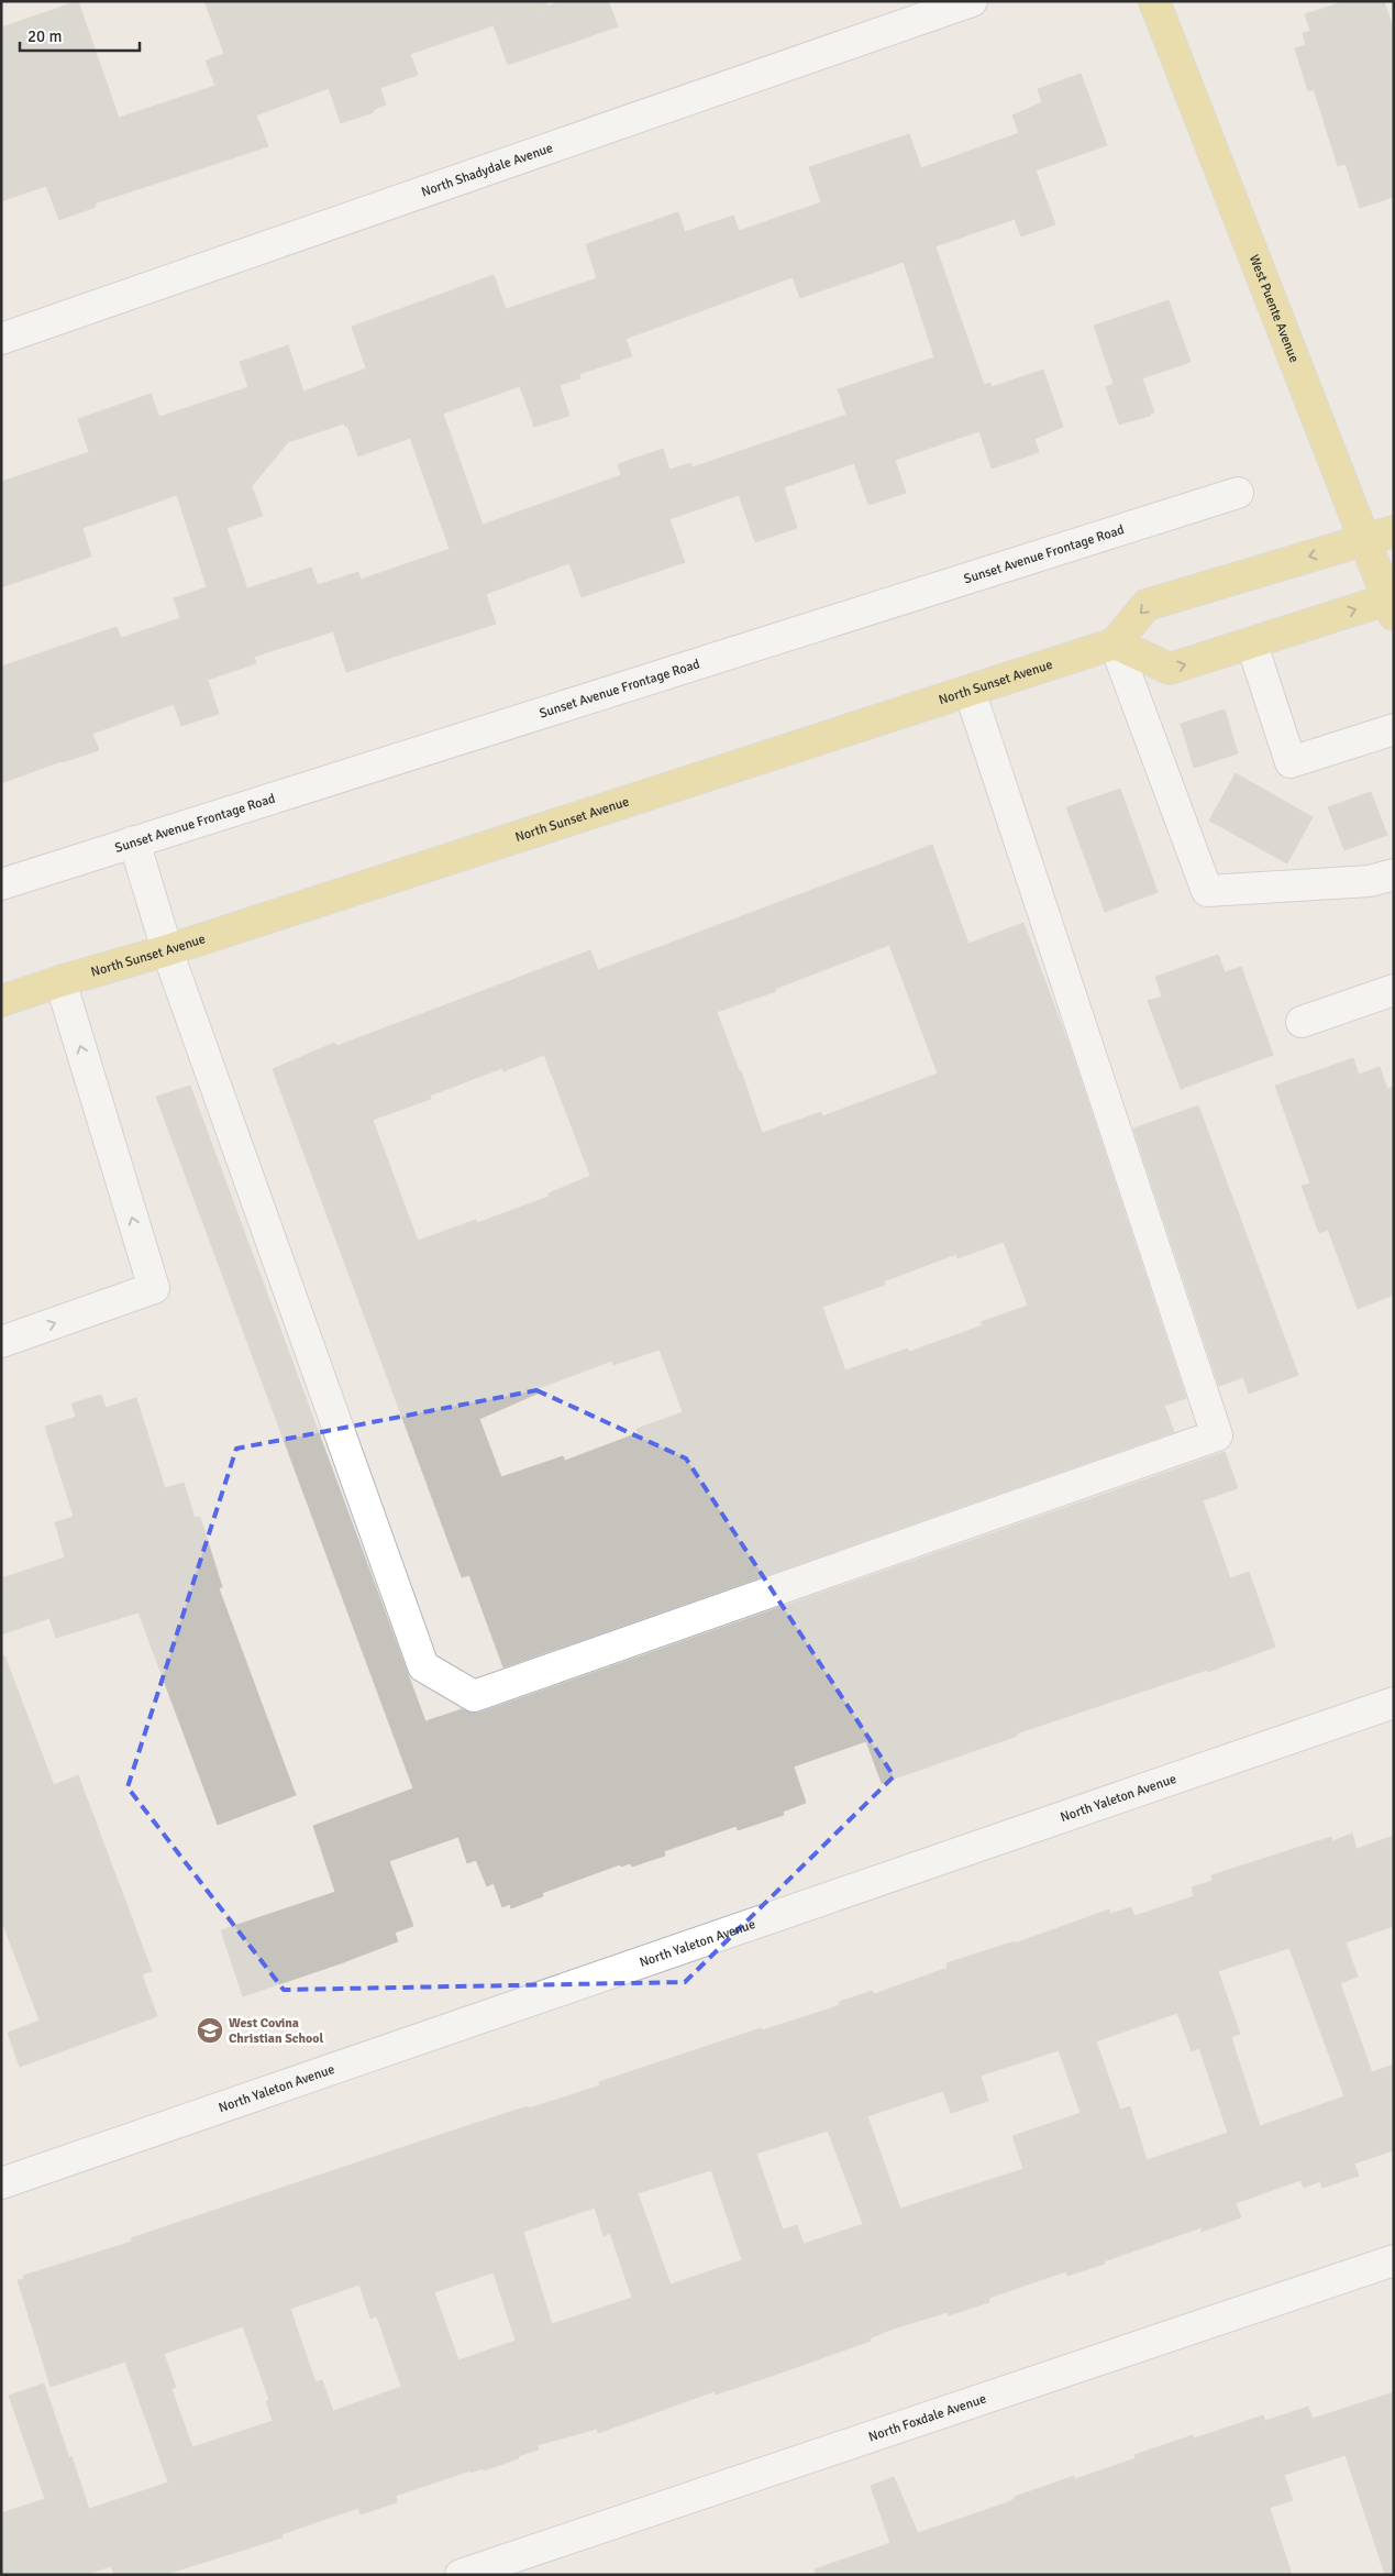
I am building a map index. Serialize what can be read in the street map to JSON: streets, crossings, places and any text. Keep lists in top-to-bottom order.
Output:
{
  "streets": {
    "main road": ["West Puente Avenue", "North Sunset Avenue"],
    "street": [
      "North Shadydale Avenue",
      "Sunset Avenue Frontage Road",
      "North Yaleton Avenue",
      "North Foxdale Avenue"
    ]
  },
  "places": {
    "school or university": ["West Covina Christian School"]
  },
  "scale_bar": "20 m"
}
